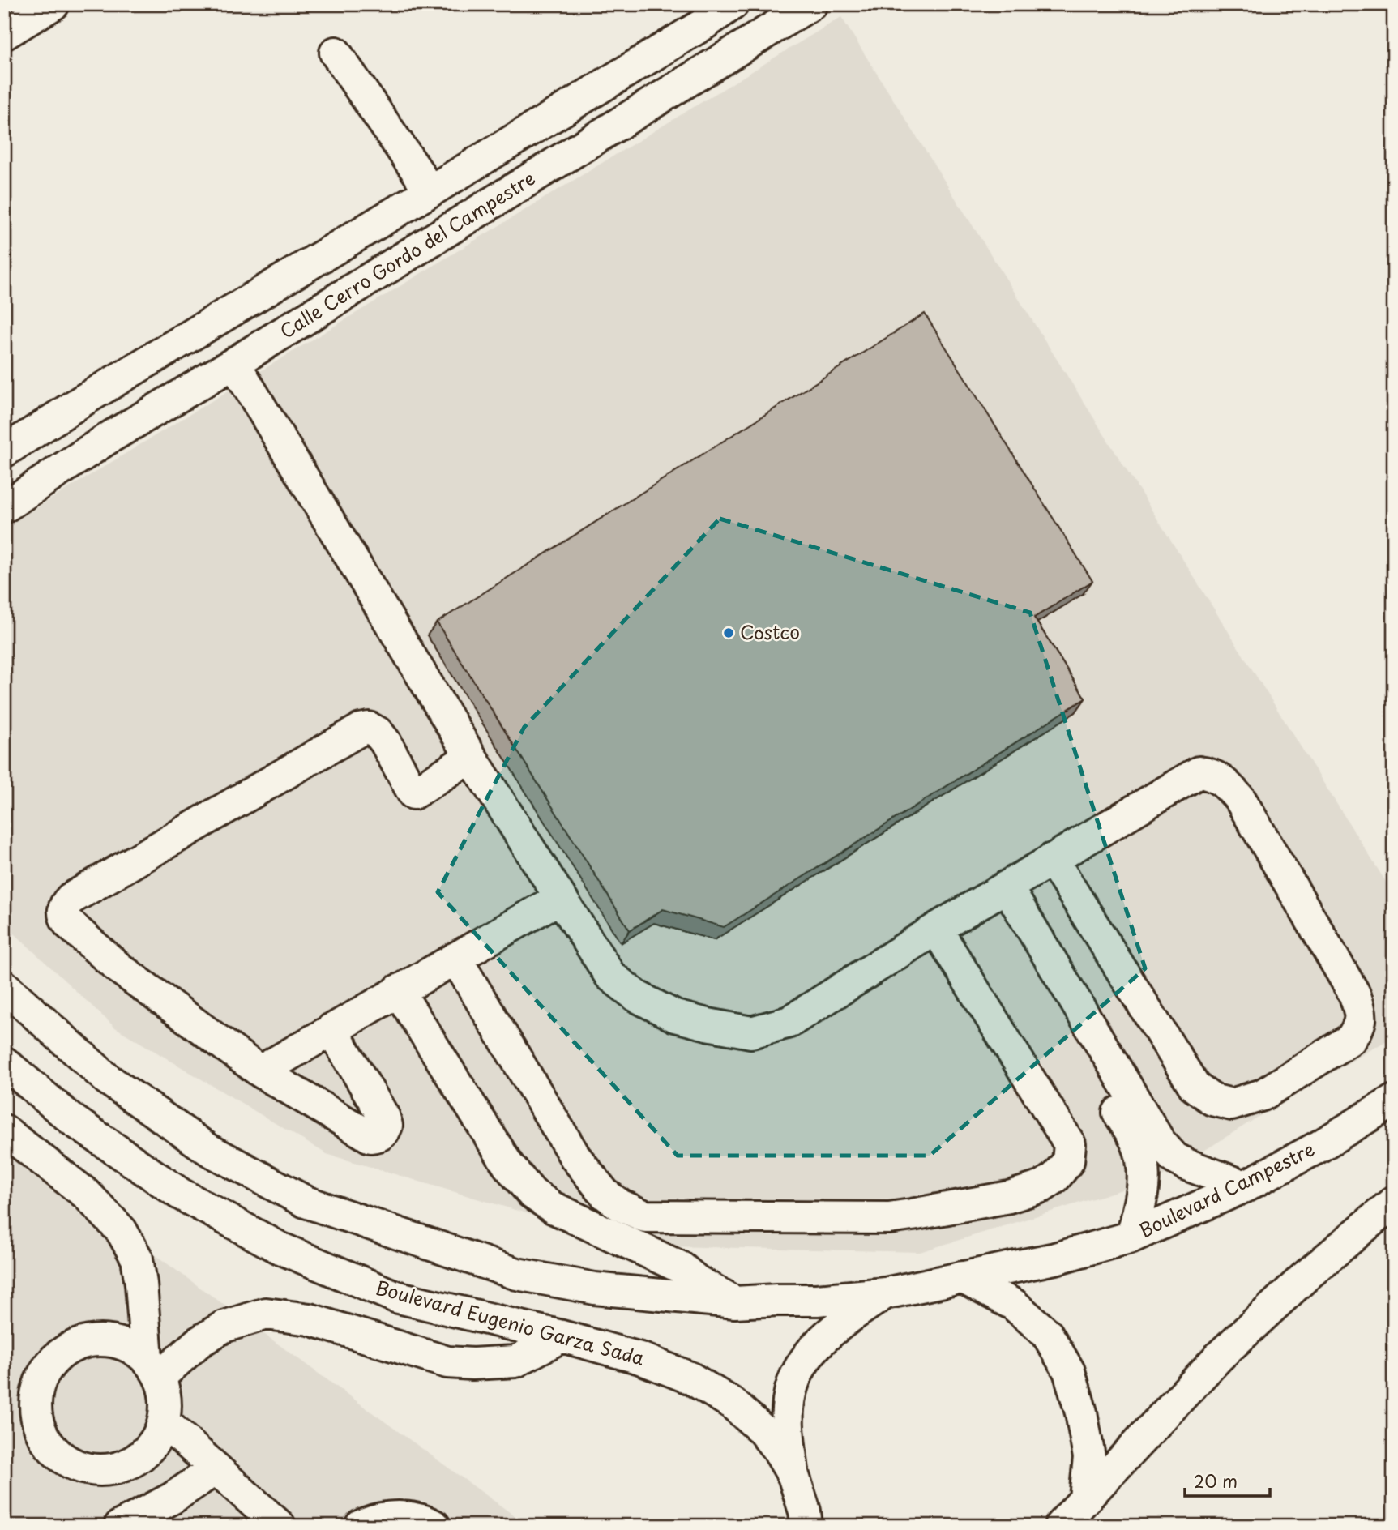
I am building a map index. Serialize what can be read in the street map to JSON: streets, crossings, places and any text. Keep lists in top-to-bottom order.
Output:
{
  "streets": {
    "street": ["Calle Cerro Gordo del Campestre", "Boulevard Campestre", "Boulevard Eugenio Garza Sada"]
  },
  "places": ["Costco"],
  "scale_bar": "20 m"
}
